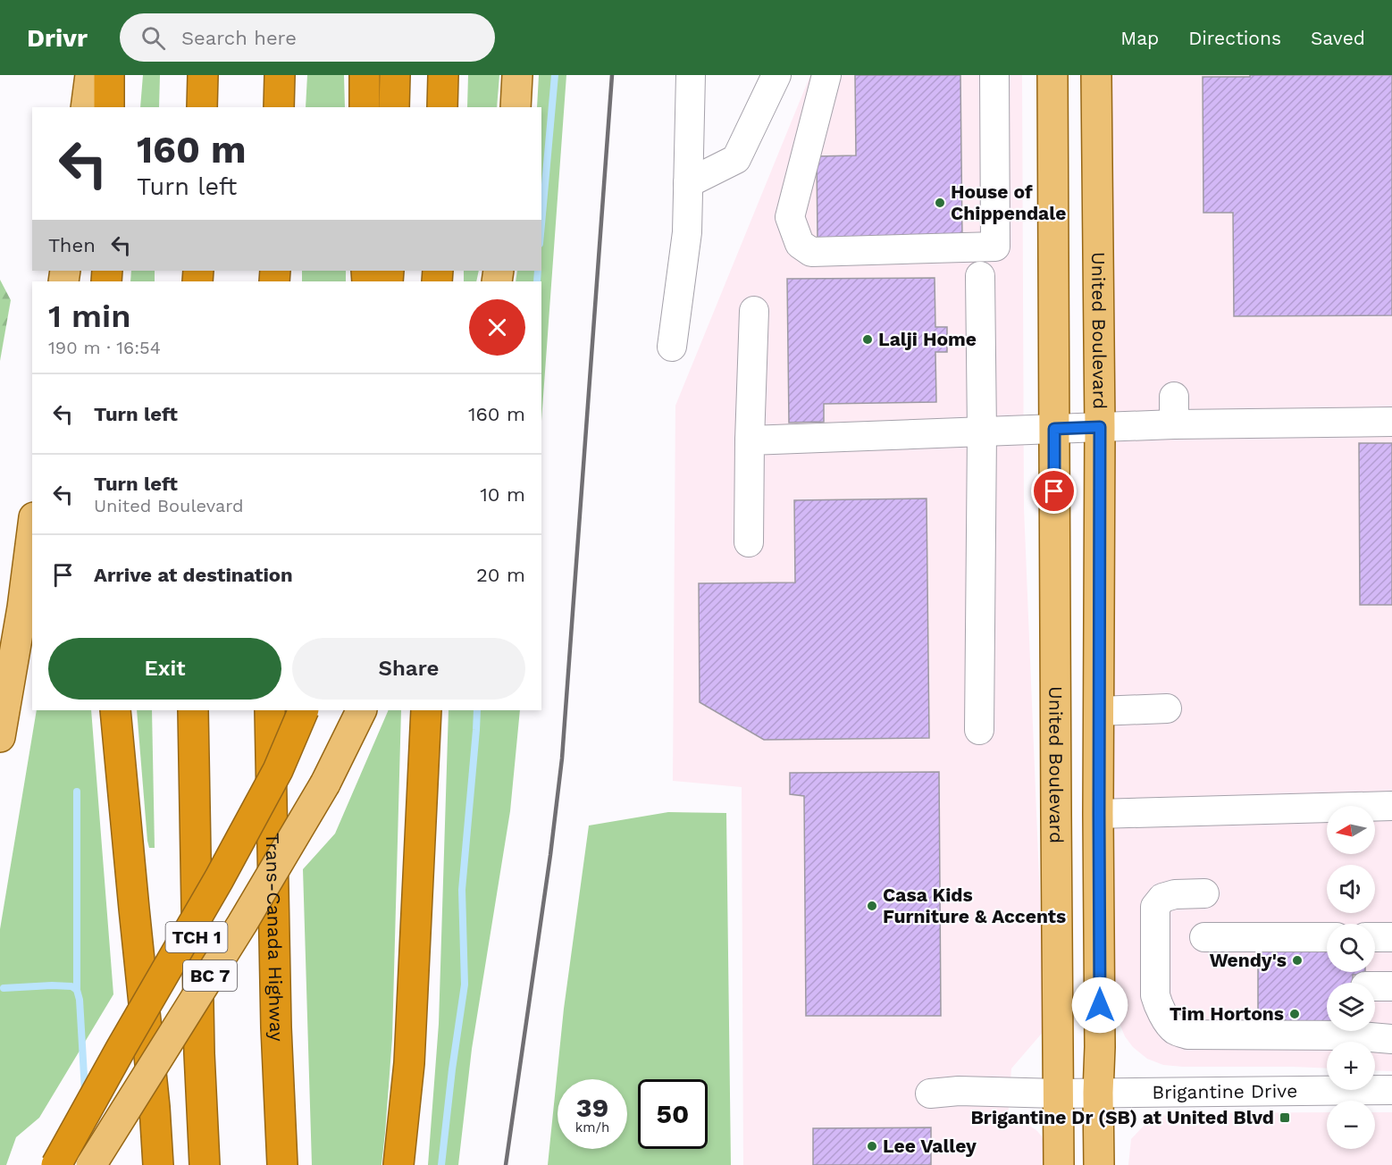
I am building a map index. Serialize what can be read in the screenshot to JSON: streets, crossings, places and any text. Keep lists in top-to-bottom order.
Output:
{
  "streets": {
    "highway": ["TCH 1", "Trans-Canada Highway"],
    "main road": ["United Boulevard", "BC 7"],
    "street": ["Brigantine Drive"]
  },
  "crossings": [
    ["United Boulevard", "Brigantine Drive"]
  ],
  "places": {
    "other": [
      "House of Chippendale",
      "Lalji Home",
      "Casa Kids Furniture & Accents",
      "Wendy's",
      "Tim Hortons",
      "Lee Valley"
    ],
    "transit": ["Brigantine Dr (SB) at United Blvd"]
  },
  "north": "left",
  "page": {
    "header": "Drivr",
    "search": "Search here",
    "nav": ["Map", "Directions", "Saved"],
    "turn": ["160 m", "Turn left"],
    "then": "Then",
    "heading": ["1 min", "190 m · 16:54"],
    "list": [
      {
        "name": "Turn left",
        "value": "160 m"
      },
      {
        "name": "Turn left",
        "note": "United Boulevard",
        "value": "10 m"
      },
      {
        "name": "Arrive at destination",
        "value": "20 m"
      }
    ],
    "buttons": ["Exit", "Share"],
    "map_buttons": ["+", "−"],
    "speed": "39 km/h",
    "limit": "50"
  }
}
